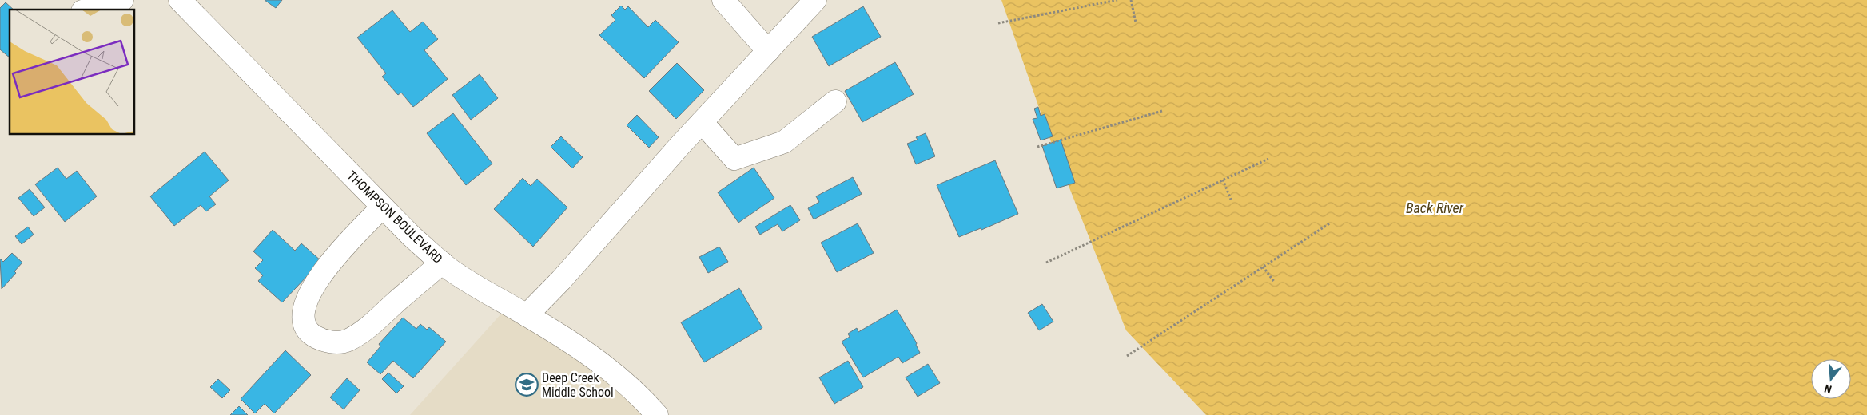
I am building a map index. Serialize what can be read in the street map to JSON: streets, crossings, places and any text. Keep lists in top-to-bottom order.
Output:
{
  "streets": {
    "street": ["THOMPSON BOULEVARD"]
  },
  "water": ["Back River"],
  "places": {
    "school or university": ["Deep Creek Middle School"]
  },
  "north": "bottom"
}
